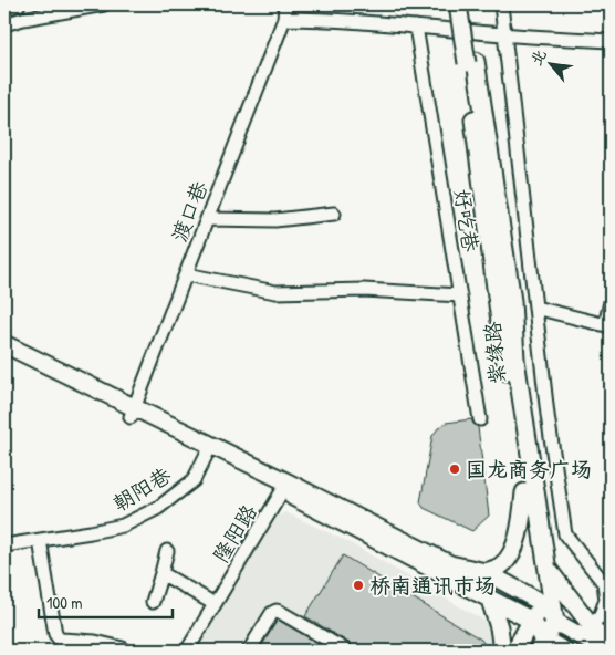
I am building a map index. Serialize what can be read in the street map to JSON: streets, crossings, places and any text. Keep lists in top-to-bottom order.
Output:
{
  "streets": {
    "main road": ["紫缘路"],
    "street": [
      "渡口巷",
      "好吃巷",
      "朝阳巷",
      "隆阳路"
    ]
  },
  "places": ["国龙商务广场", "桥南通讯市场"],
  "scale_bar": "100 m",
  "north": "top left"
}
